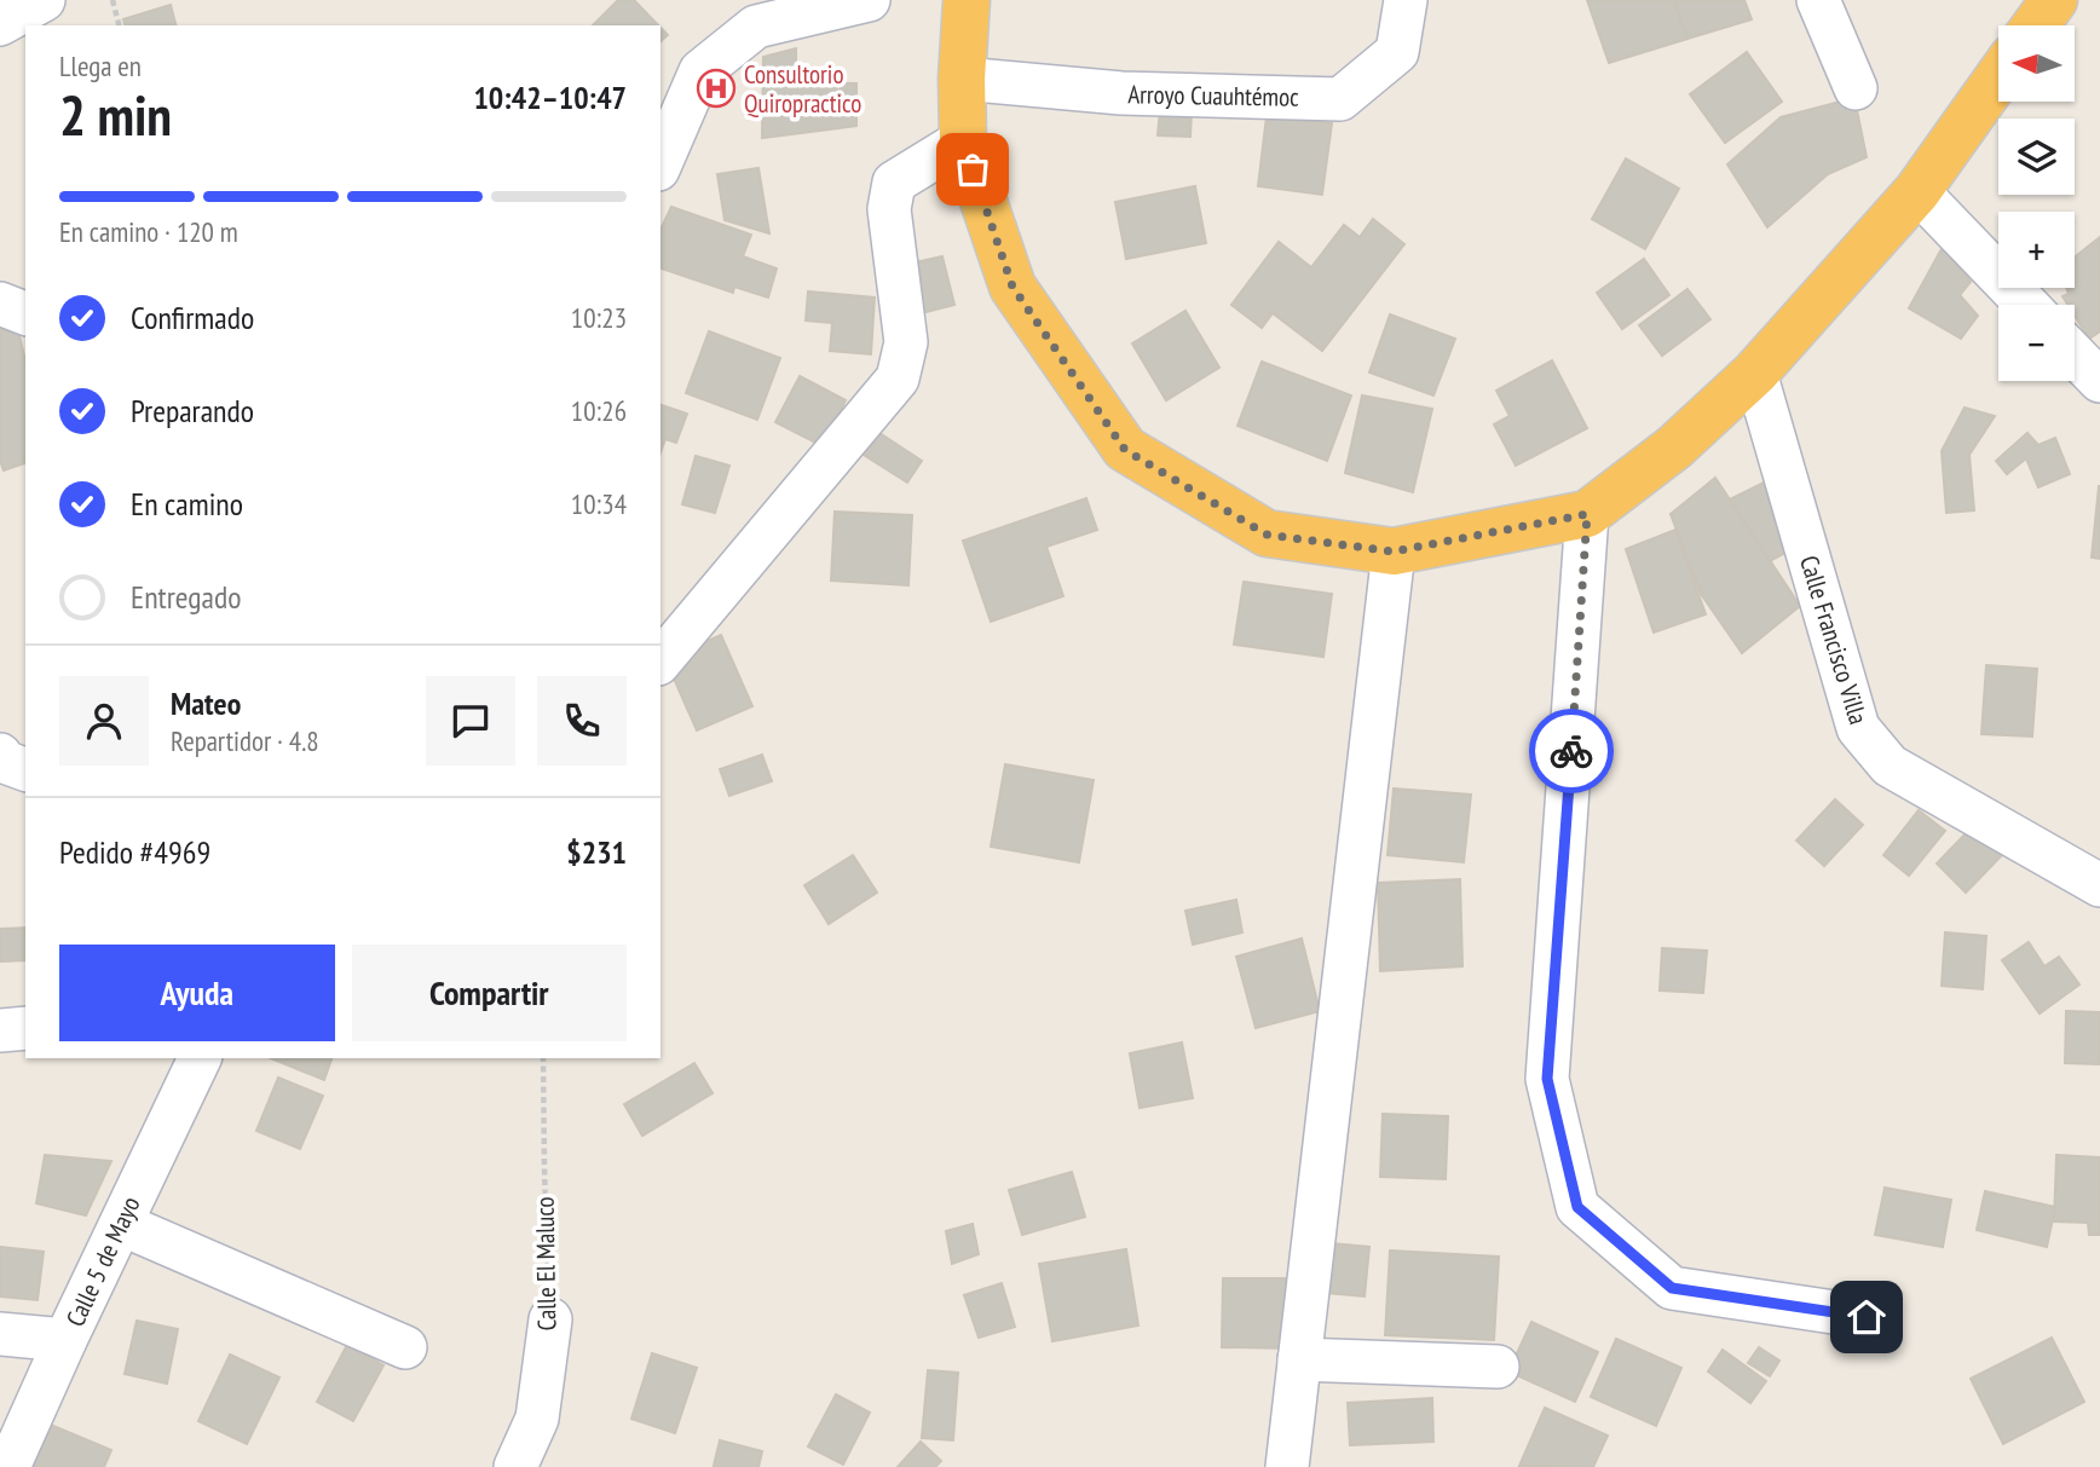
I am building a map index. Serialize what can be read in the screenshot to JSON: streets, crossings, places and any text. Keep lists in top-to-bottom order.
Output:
{
  "streets": {
    "street": [
      "Arroyo Cuauhtémoc",
      "Calle Francisco Villa",
      "Calle 5 de Mayo",
      "Calle El Maluco"
    ]
  },
  "places": {
    "hospital": ["Consultorio Quiropractico"]
  },
  "north": "left",
  "page": {
    "map_buttons": ["+", "−"],
    "heading": ["2 min", "Llega en", "10:42–10:47"],
    "panel": [
      "Mateo",
      "Repartidor · 4.8",
      "Pedido #4969",
      "$231"
    ],
    "bar": "En camino · 120 m",
    "list": [
      ["Confirmado", "10:23"],
      ["Preparando", "10:26"],
      ["En camino", "10:34"],
      "Entregado"
    ],
    "buttons": ["Ayuda", "Compartir"]
  }
}
